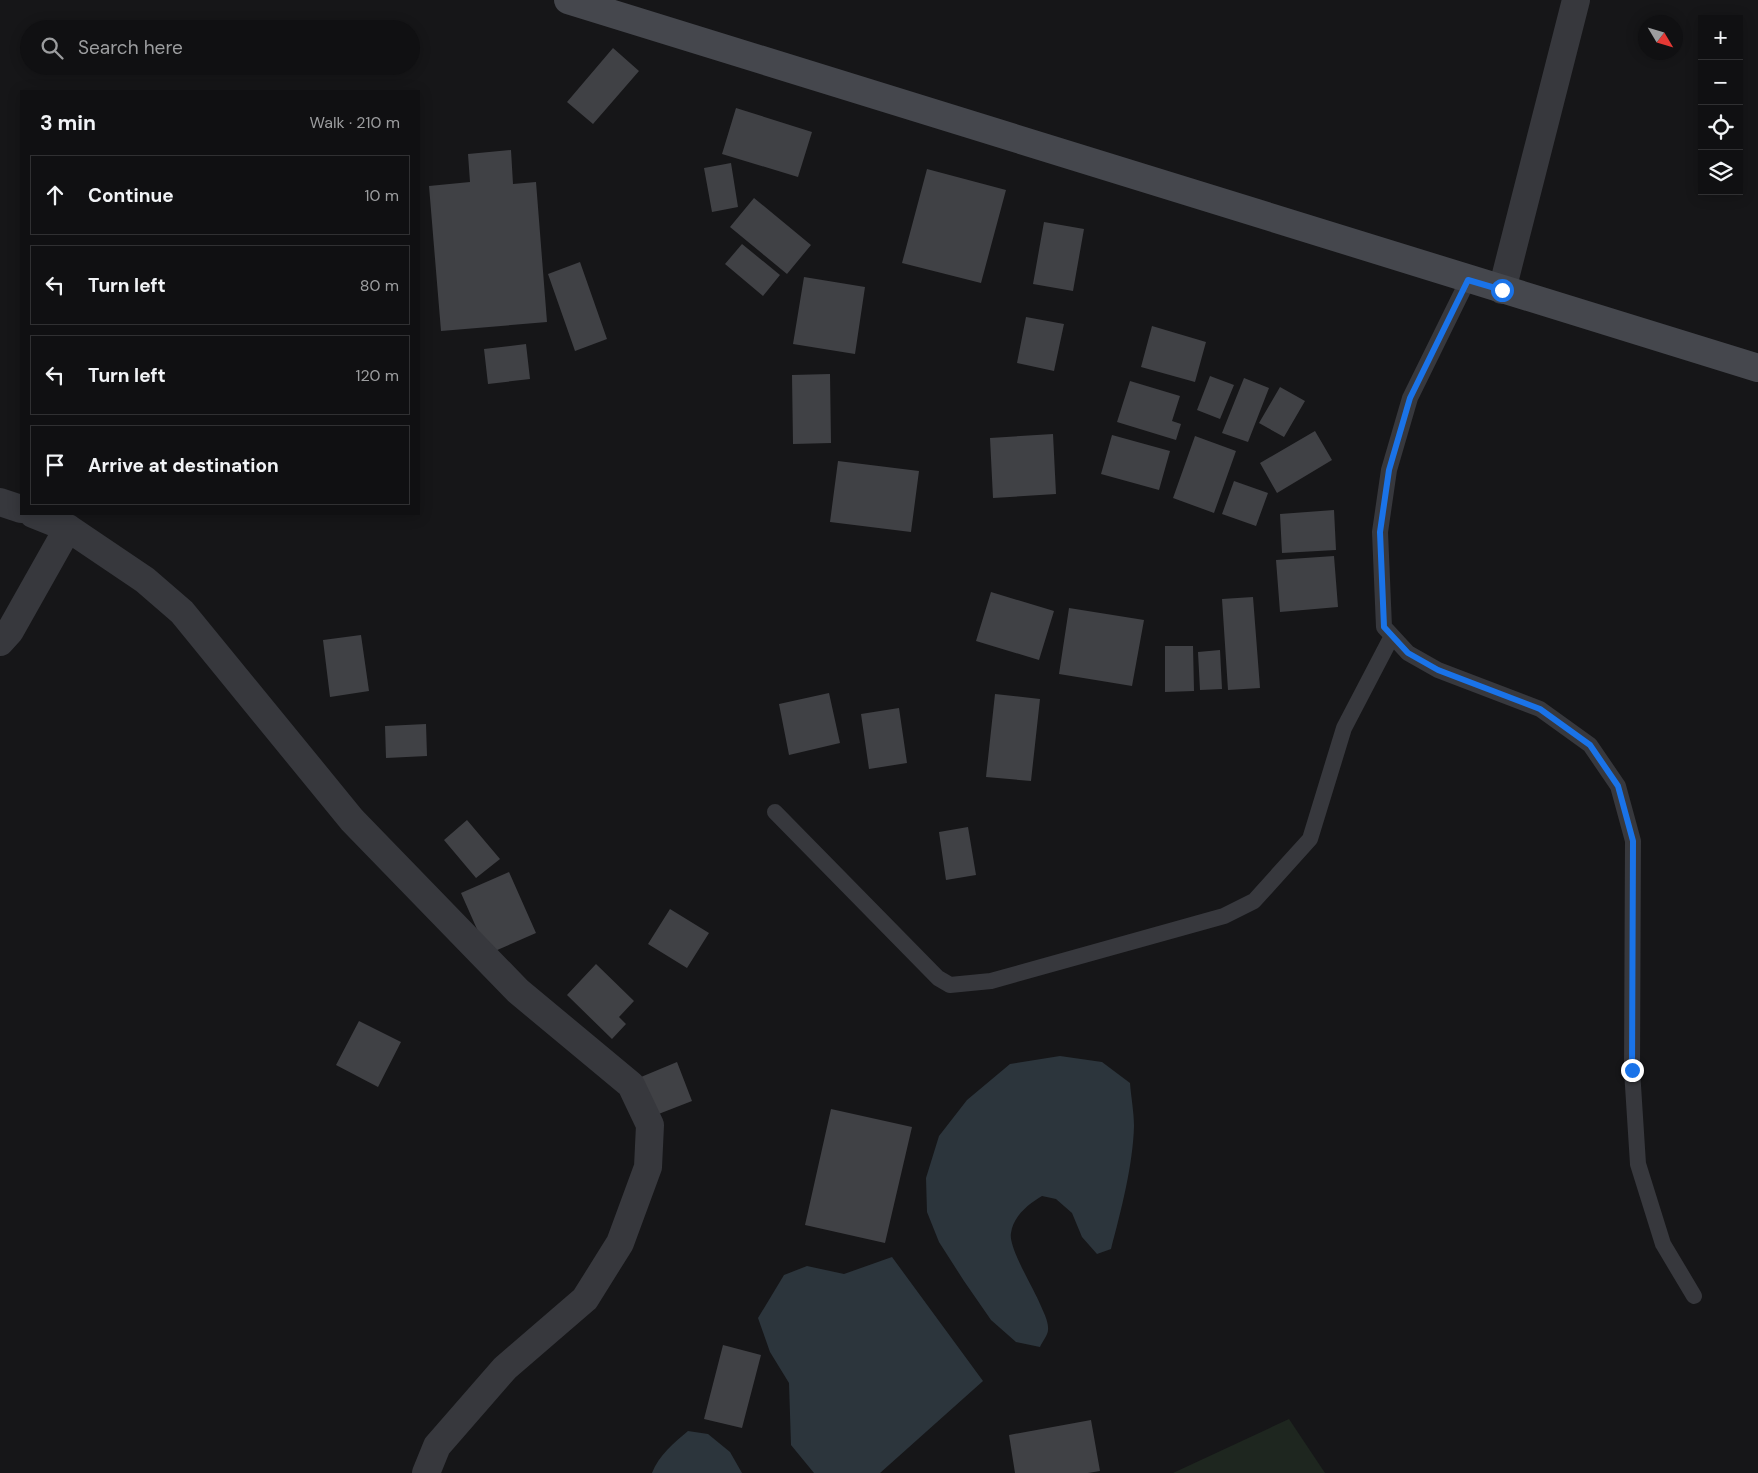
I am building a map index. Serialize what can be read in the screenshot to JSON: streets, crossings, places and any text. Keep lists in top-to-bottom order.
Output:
{
  "north": "bottom right",
  "page": {
    "map_buttons": ["+", "−"],
    "search": "Search here",
    "heading": ["3 min", "Walk · 210 m"],
    "list": [
      ["Continue", "10 m"],
      ["Turn left", "80 m"],
      ["Turn left", "120 m"],
      "Arrive at destination"
    ]
  }
}
